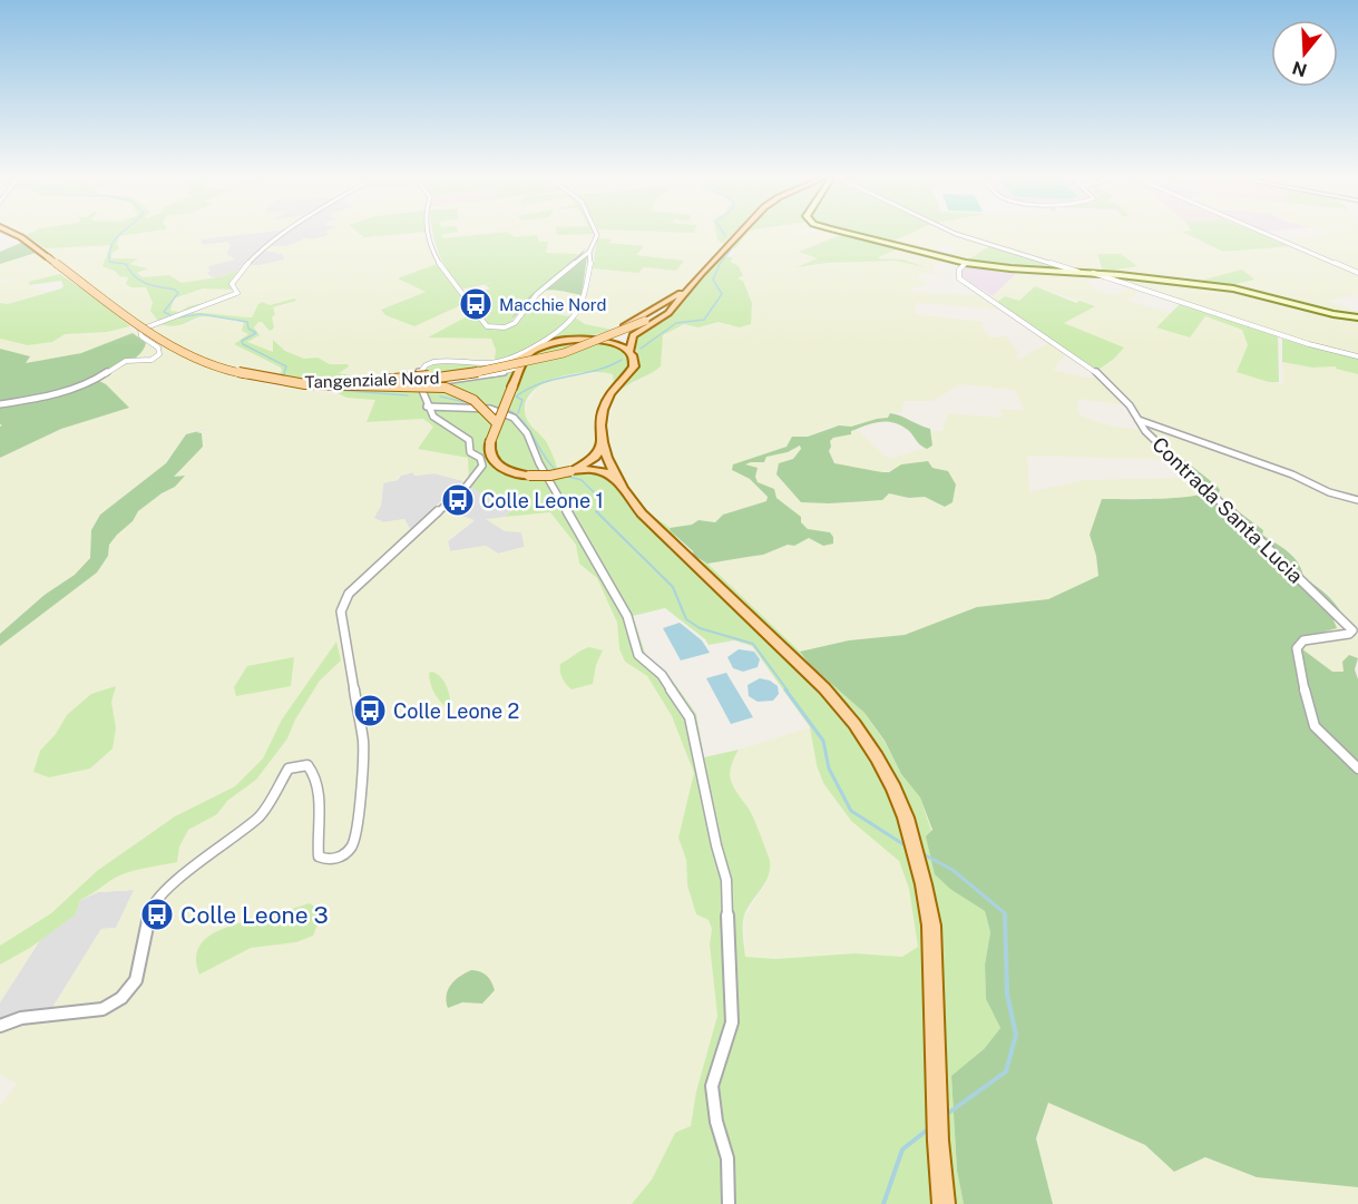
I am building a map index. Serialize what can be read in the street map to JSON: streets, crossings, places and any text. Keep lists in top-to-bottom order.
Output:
{
  "streets": {
    "main road": ["Tangenziale Nord"],
    "street": ["Contrada Santa Lucia"]
  },
  "places": {
    "bus stop": [
      "Macchie Nord",
      "Colle Leone 1",
      "Colle Leone 2",
      "Colle Leone 3"
    ]
  },
  "north": "bottom"
}
